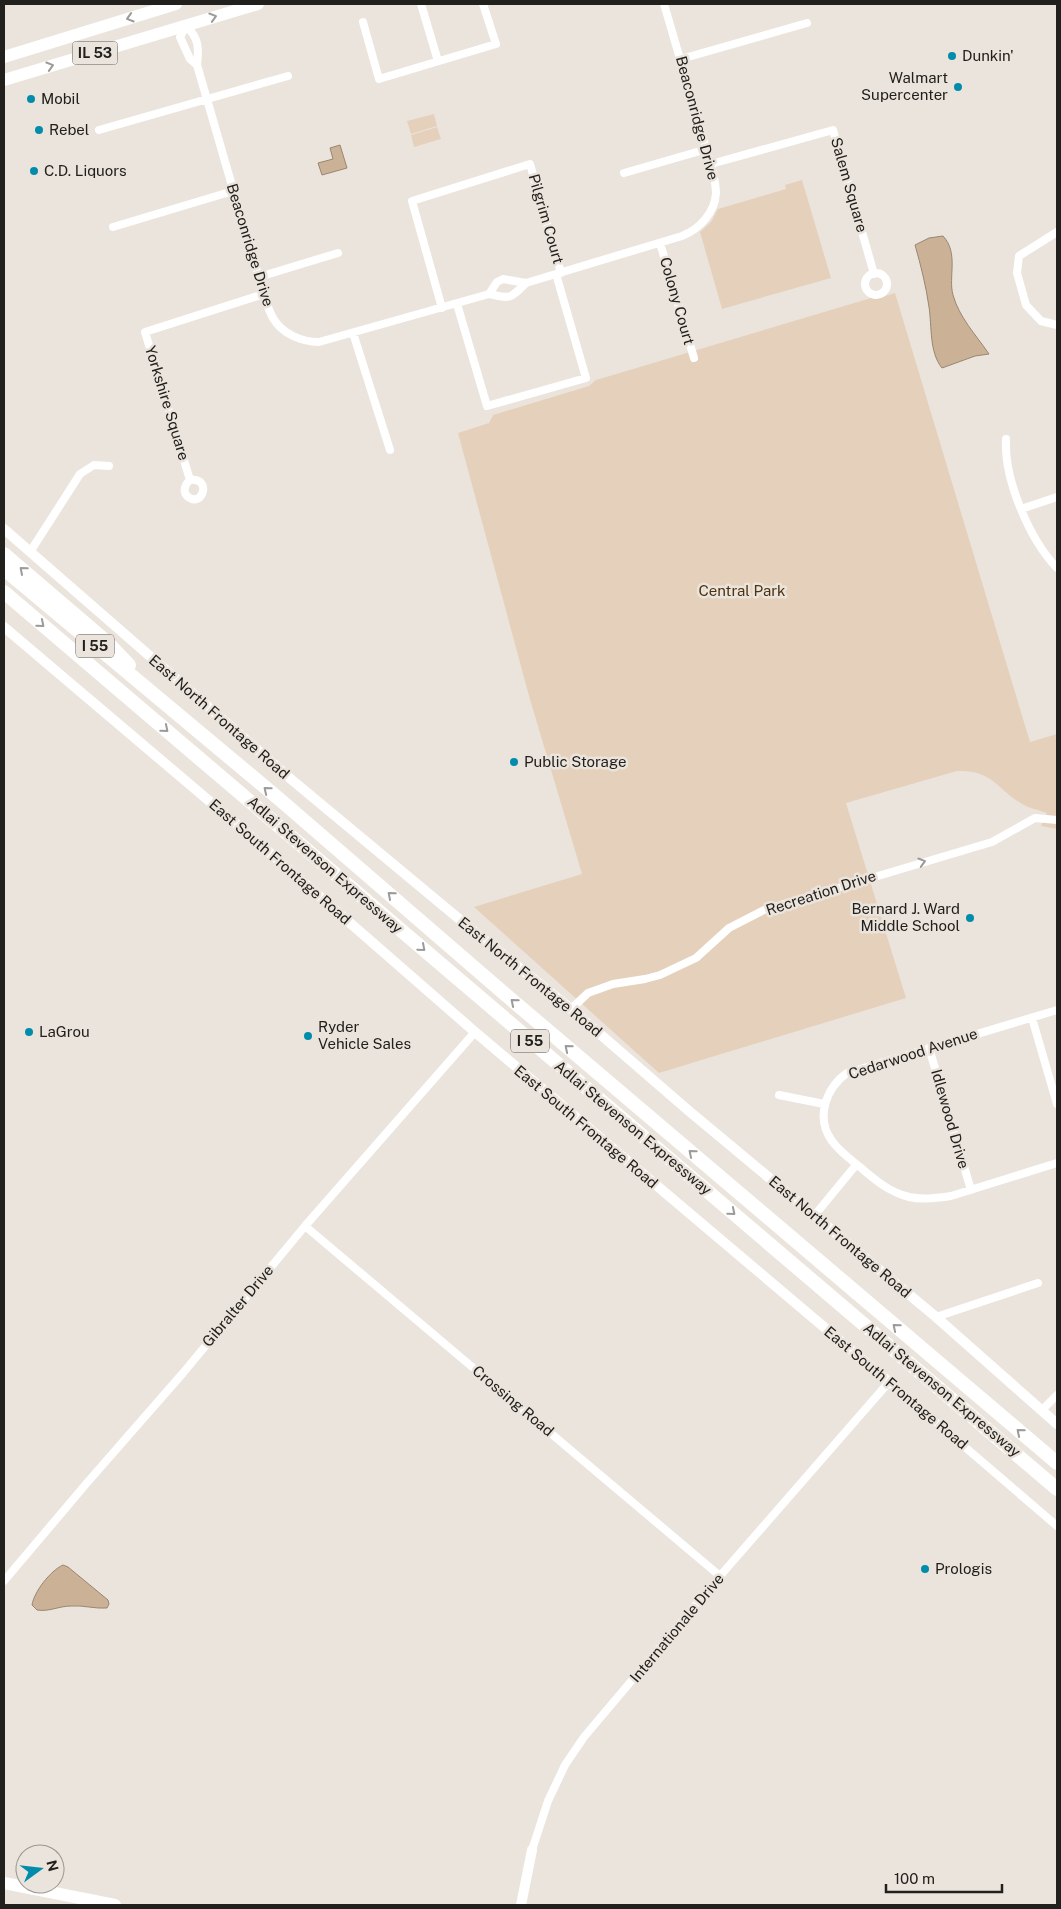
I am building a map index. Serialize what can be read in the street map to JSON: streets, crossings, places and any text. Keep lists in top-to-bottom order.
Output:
{
  "streets": {
    "highway": ["I 55", "Adlai Stevenson Expressway"],
    "main road": ["IL 53"],
    "street": [
      "Beaconridge Drive",
      "Salem Square",
      "Pilgrim Court",
      "Colony Court",
      "Yorkshire Square",
      "East North Frontage Road",
      "East South Frontage Road",
      "Recreation Drive",
      "Cedarwood Avenue",
      "Idlewood Drive",
      "Gibralter Drive",
      "Crossing Road",
      "Internationale Drive"
    ]
  },
  "crossings": [
    ["IL 53", "Beaconridge Drive"],
    ["Beaconridge Drive", "Salem Square"],
    ["Beaconridge Drive", "Pilgrim Court"],
    ["Beaconridge Drive", "Colony Court"],
    ["Beaconridge Drive", "Yorkshire Square"],
    ["East North Frontage Road", "Recreation Drive"],
    ["East South Frontage Road", "Gibralter Drive"],
    ["East South Frontage Road", "Internationale Drive"],
    ["Cedarwood Avenue", "Idlewood Drive"],
    ["Gibralter Drive", "Crossing Road"],
    ["Crossing Road", "Internationale Drive"]
  ],
  "one_way": ["Recreation Drive"],
  "parks": ["Central Park"],
  "places": [
    "Dunkin'",
    "Walmart Supercenter",
    "Mobil",
    "Rebel",
    "C.D. Liquors",
    "Public Storage",
    "Bernard J. Ward Middle School",
    "LaGrou",
    "Ryder Vehicle Sales",
    "Prologis"
  ],
  "scale_bar": "100 m",
  "north": "right"
}
